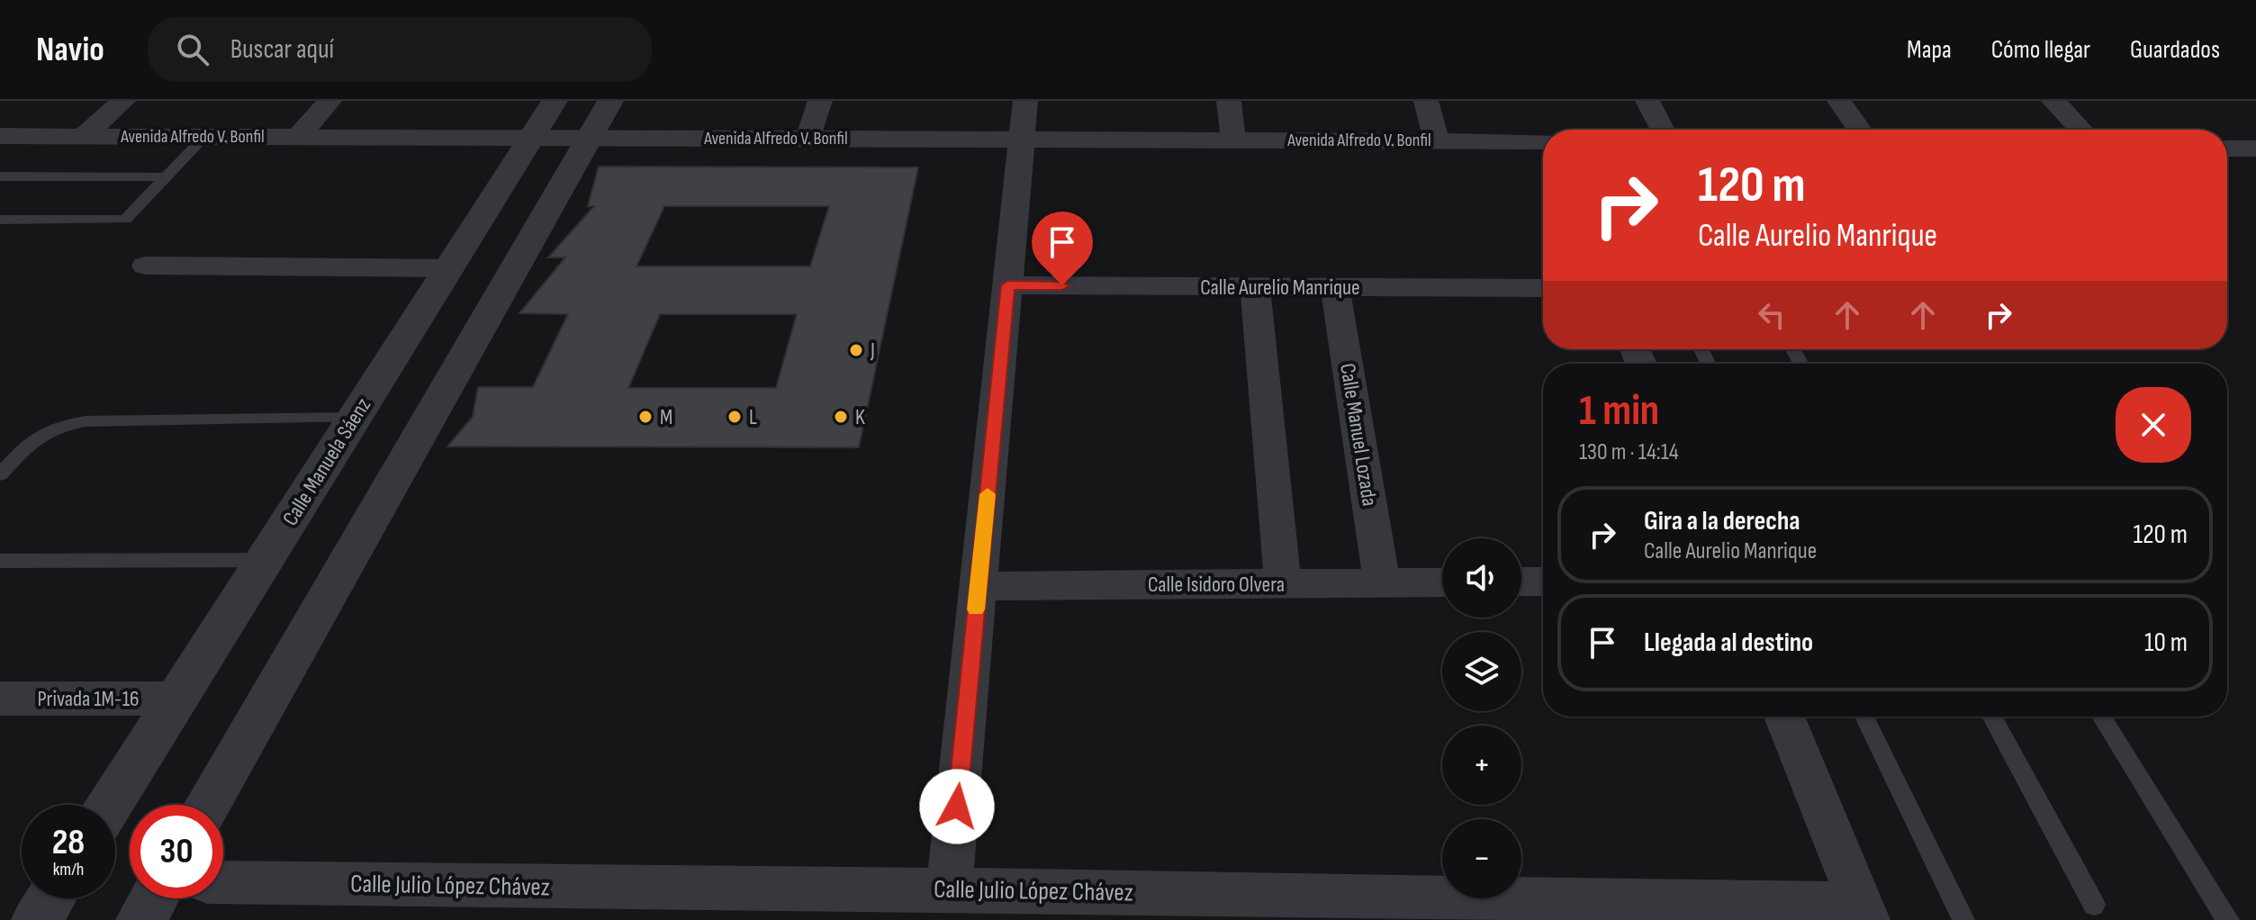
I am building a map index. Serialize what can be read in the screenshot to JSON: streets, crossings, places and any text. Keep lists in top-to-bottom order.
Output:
{
  "streets": {
    "street": [
      "Avenida Alfredo V. Bonfil",
      "Calle Aurelio Manrique",
      "Calle Manuel Lozada",
      "Calle Manuela Sáenz",
      "Calle Isidoro Olvera",
      "Privada 1M-16",
      "Calle Julio López Chávez"
    ]
  },
  "crossings": [
    ["Avenida Alfredo V. Bonfil", "Calle Manuela Sáenz"],
    ["Calle Aurelio Manrique", "Calle Manuel Lozada"],
    ["Calle Manuel Lozada", "Calle Isidoro Olvera"],
    ["Calle Manuela Sáenz", "Privada 1M-16"]
  ],
  "places": [
    "J",
    "M",
    "L",
    "K"
  ],
  "page": {
    "header": "Navio",
    "search": "Buscar aquí",
    "nav": ["Mapa", "Cómo llegar", "Guardados"],
    "turn": ["120 m", "Calle Aurelio Manrique"],
    "heading": ["1 min", "130 m · 14:14"],
    "list": [
      {
        "name": "Gira a la derecha",
        "note": "Calle Aurelio Manrique",
        "value": "120 m"
      },
      {
        "name": "Llegada al destino",
        "value": "10 m"
      }
    ],
    "map_buttons": ["+", "−"],
    "speed": "28 km/h",
    "limit": "30"
  }
}
